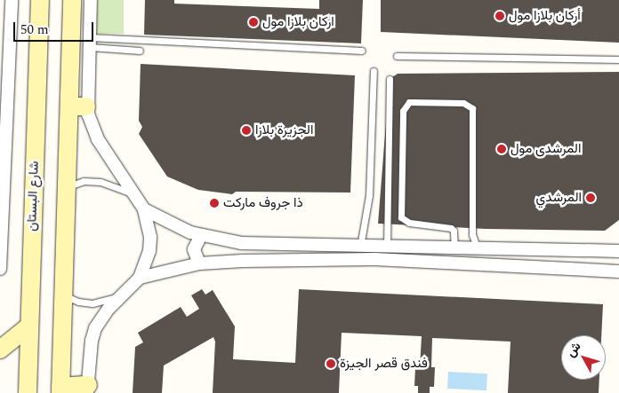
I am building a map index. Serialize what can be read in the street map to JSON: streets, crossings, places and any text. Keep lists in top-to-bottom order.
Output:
{
  "streets": {
    "street": ["شارع البستان"]
  },
  "places": [
    "أركان بلازا مول",
    "اركان بلازا مول",
    "الجزيرة بلازا",
    "المرشدى مول",
    "المرشدي",
    "ذا جروف ماركت",
    "فندق قصر الجيزة"
  ],
  "scale_bar": "50 m",
  "north": "top left"
}
